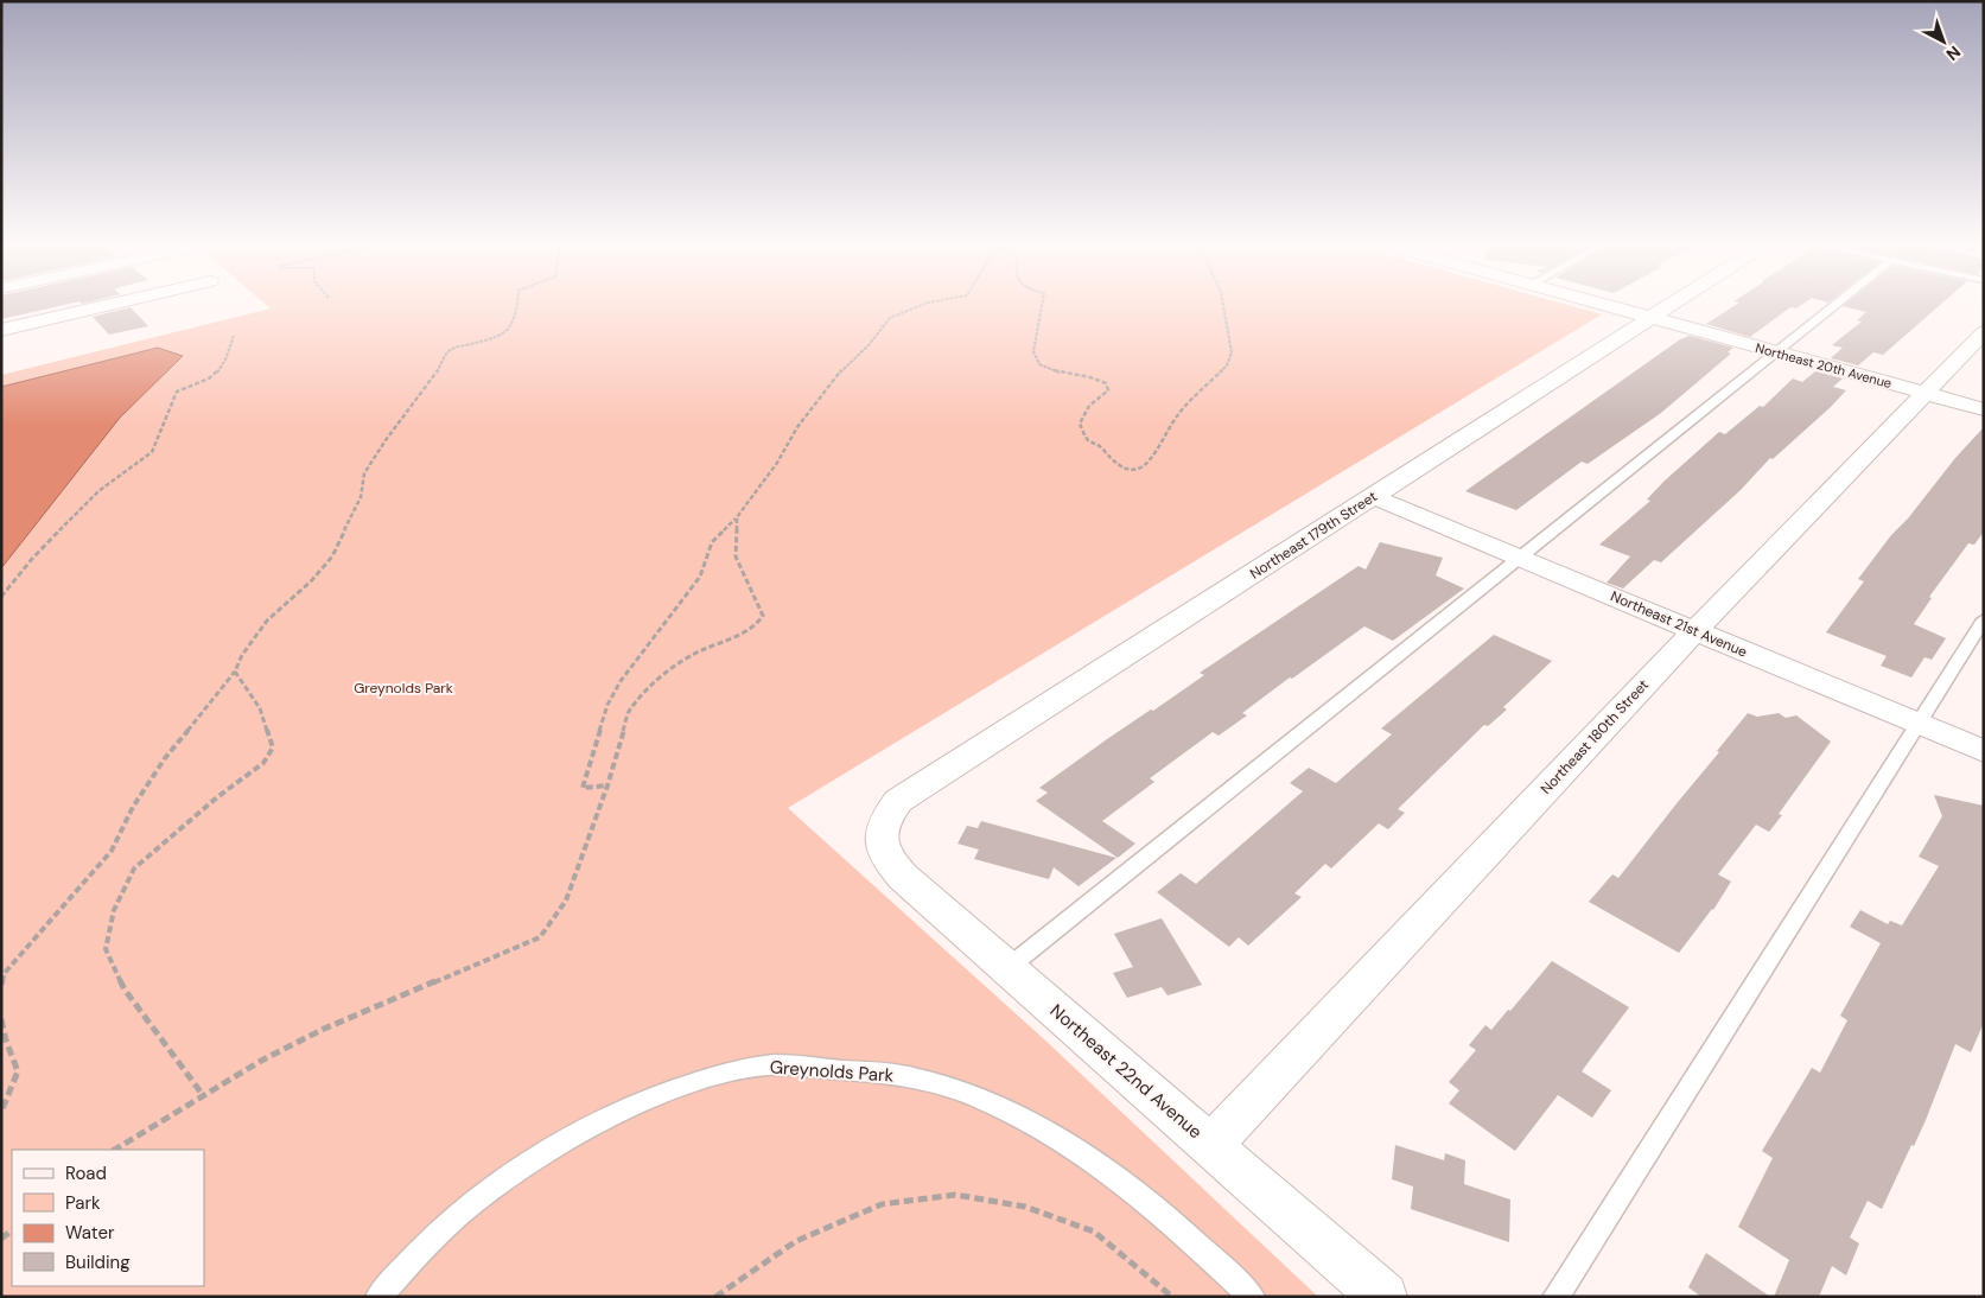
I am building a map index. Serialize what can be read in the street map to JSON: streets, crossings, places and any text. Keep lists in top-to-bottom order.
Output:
{
  "streets": {
    "street": [
      "Northeast 20th Avenue",
      "Northeast 179th Street",
      "Northeast 21st Avenue",
      "Northeast 180th Street",
      "Northeast 22nd Avenue"
    ],
    "lane": ["Greynolds Park"]
  },
  "crossings": [
    ["Northeast 20th Avenue", "Northeast 179th Street"],
    ["Northeast 20th Avenue", "Northeast 180th Street"],
    ["Northeast 179th Street", "Northeast 21st Avenue"],
    ["Northeast 179th Street", "Northeast 22nd Avenue"],
    ["Northeast 21st Avenue", "Northeast 180th Street"],
    ["Northeast 180th Street", "Northeast 22nd Avenue"]
  ],
  "parks": ["Greynolds Park"],
  "legend": [
    "Road",
    "Park",
    "Water",
    "Building"
  ],
  "north": "bottom right"
}
